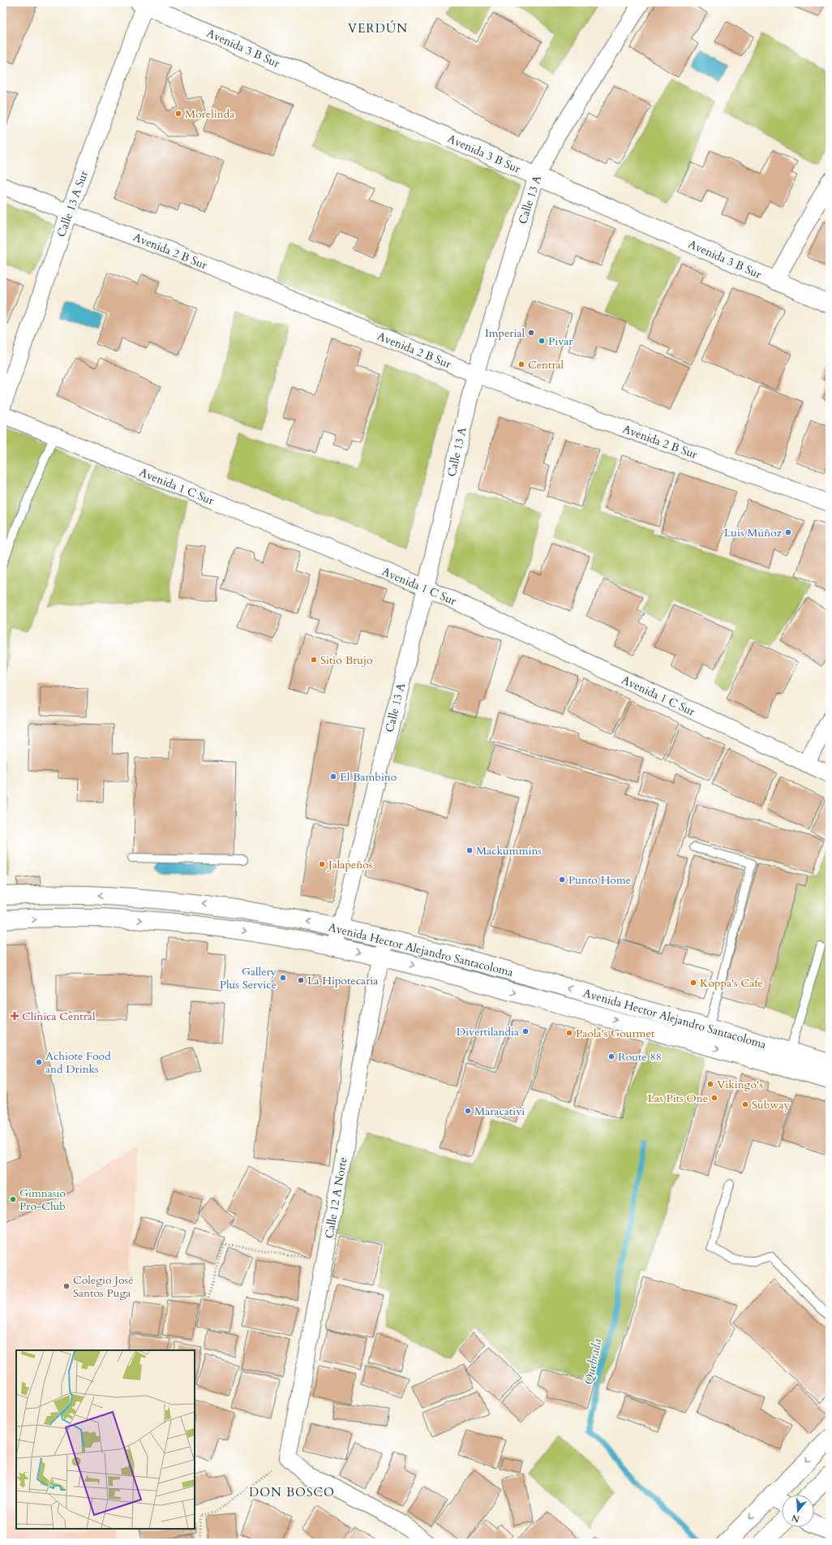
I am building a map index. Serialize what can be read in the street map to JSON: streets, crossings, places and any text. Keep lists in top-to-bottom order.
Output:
{
  "streets": {
    "main road": ["Avenida 3 B Sur", "Avenida Hector Alejandro Santacoloma"],
    "street": [
      "Calle 13 A",
      "Calle 13 A Sur",
      "Avenida 2 B Sur",
      "Avenida 1 C Sur",
      "Calle 12 A Norte"
    ]
  },
  "crossings": [
    ["Avenida 3 B Sur", "Calle 13 A"],
    ["Avenida 3 B Sur", "Calle 13 A Sur"],
    ["Calle 13 A", "Avenida 2 B Sur"],
    ["Calle 13 A", "Avenida 1 C Sur"],
    ["Calle 13 A", "Avenida Hector Alejandro Santacoloma"],
    ["Calle 13 A Sur", "Avenida 2 B Sur"],
    ["Avenida Hector Alejandro Santacoloma", "Calle 12 A Norte"]
  ],
  "districts": ["VERDÚN", "DON BOSCO"],
  "water": ["Quebrada"],
  "places": {
    "other": [
      "Morelinda",
      "Imperial",
      "Pivar",
      "Central",
      "Luis Múñoz",
      "Sitio Brujo",
      "El Bambino",
      "Mackummins",
      "Jalapeños",
      "Punto Home",
      "Gallery Plus Service",
      "La Hipotecaria",
      "Koppa's Cafe",
      "Divertilandia",
      "Paola's Gourmet",
      "Route 88",
      "Achiote Food and Drinks",
      "Vikingo's",
      "Las Pits One",
      "Subway",
      "Maracativi",
      "Gimnasio Pro-Club",
      "Colegio José Santos Puga"
    ],
    "health": ["Clínica Central"]
  },
  "north": "bottom"
}
